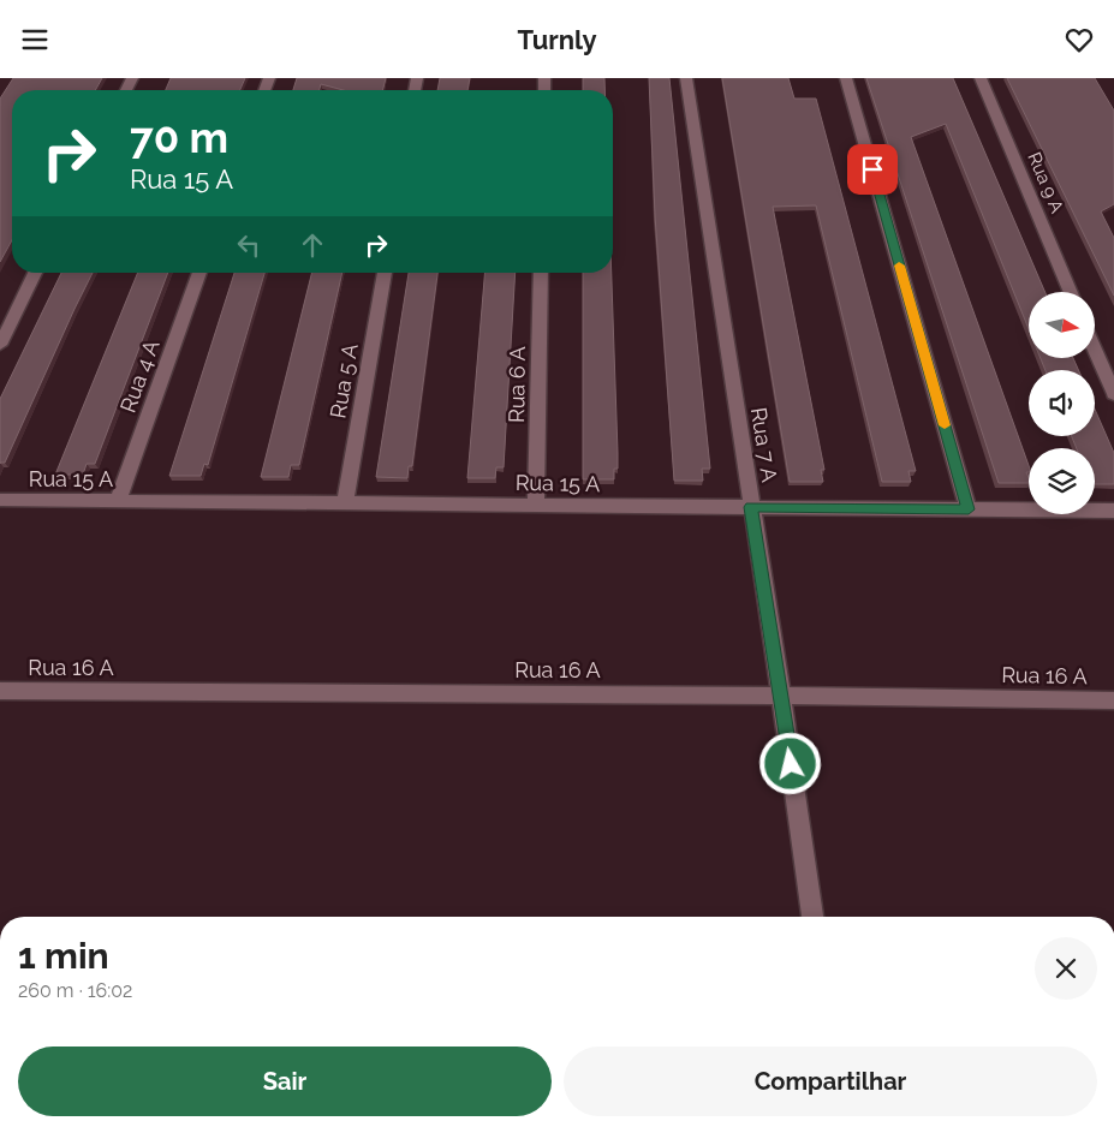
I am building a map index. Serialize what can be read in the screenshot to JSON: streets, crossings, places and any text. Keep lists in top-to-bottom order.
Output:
{
  "streets": {
    "street": [
      "Rua 9 A",
      "Rua 4 A",
      "Rua 5 A",
      "Rua 6 A",
      "Rua 7 A",
      "Rua 15 A",
      "Rua 16 A"
    ]
  },
  "crossings": [
    ["Rua 4 A", "Rua 15 A"],
    ["Rua 5 A", "Rua 15 A"],
    ["Rua 6 A", "Rua 15 A"],
    ["Rua 7 A", "Rua 15 A"],
    ["Rua 7 A", "Rua 16 A"]
  ],
  "north": "right",
  "page": {
    "header": "Turnly",
    "turn": ["70 m", "Rua 15 A"],
    "heading": ["1 min", "260 m · 16:02"],
    "buttons": ["Sair", "Compartilhar"]
  }
}
